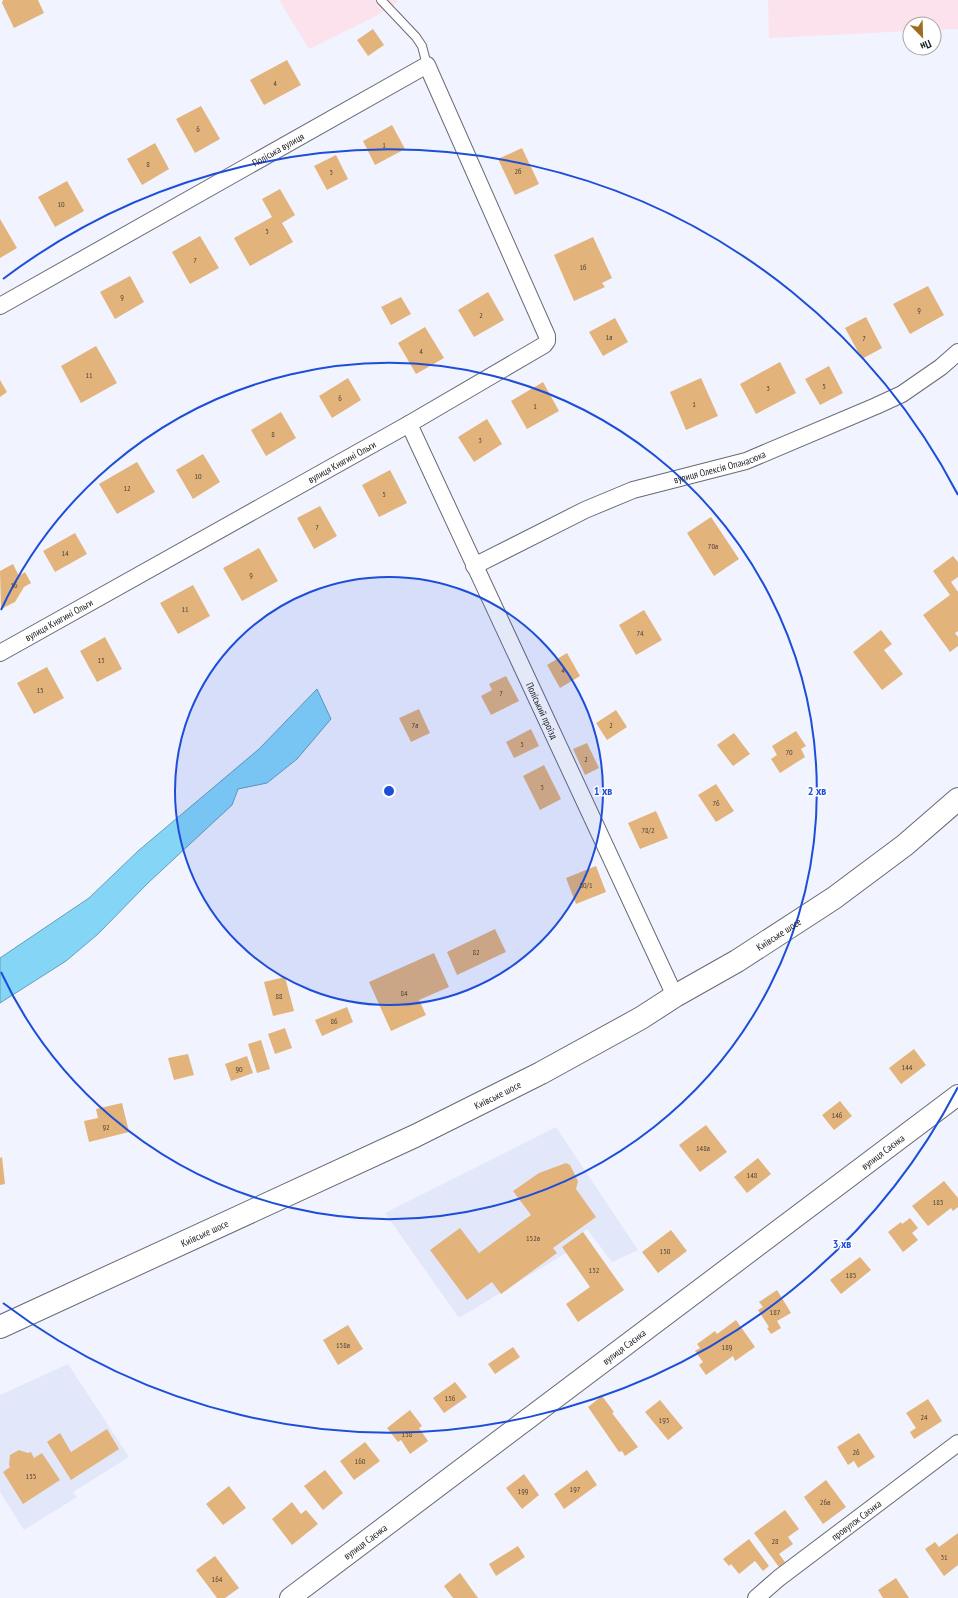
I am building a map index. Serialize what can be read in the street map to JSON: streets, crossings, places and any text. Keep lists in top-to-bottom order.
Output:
{
  "streets": {
    "main road": ["Київське шосе"],
    "street": [
      "Поліська вулиця",
      "вулиця Княгині Ольги",
      "вулиця Олексія Опанасюка",
      "Поліський проїзд",
      "вулиця Саєнка",
      "провулок Саєнка"
    ]
  },
  "crossings": [
    ["Поліська вулиця", "вулиця Княгині Ольги"],
    ["вулиця Княгині Ольги", "Поліський проїзд"],
    ["вулиця Олексія Опанасюка", "Поліський проїзд"],
    ["Поліський проїзд", "Київське шосе"]
  ],
  "house_numbers": [
    "4",
    "6",
    "1",
    "8",
    "2б",
    "3",
    "10",
    "5",
    "7",
    "1б",
    "9",
    "9",
    "2",
    "1а",
    "7",
    "4",
    "11",
    "5",
    "3",
    "6",
    "1",
    "1",
    "8",
    "3",
    "10",
    "12",
    "5",
    "7",
    "70а",
    "14",
    "9",
    "16",
    "11",
    "74",
    "13",
    "4",
    "15",
    "7",
    "7а",
    "2",
    "5",
    "70",
    "2",
    "3",
    "76",
    "78/2",
    "80/1",
    "82",
    "84",
    "88",
    "86",
    "144",
    "90",
    "146",
    "92",
    "148а",
    "148",
    "183",
    "152а",
    "150",
    "152",
    "185",
    "187",
    "158а",
    "189",
    "156",
    "24",
    "193",
    "158",
    "26",
    "160",
    "155",
    "197",
    "199",
    "26а",
    "28",
    "31",
    "164"
  ],
  "north": "bottom right",
  "rings": ["1 хв", "2 хв", "3 хв"]
}
